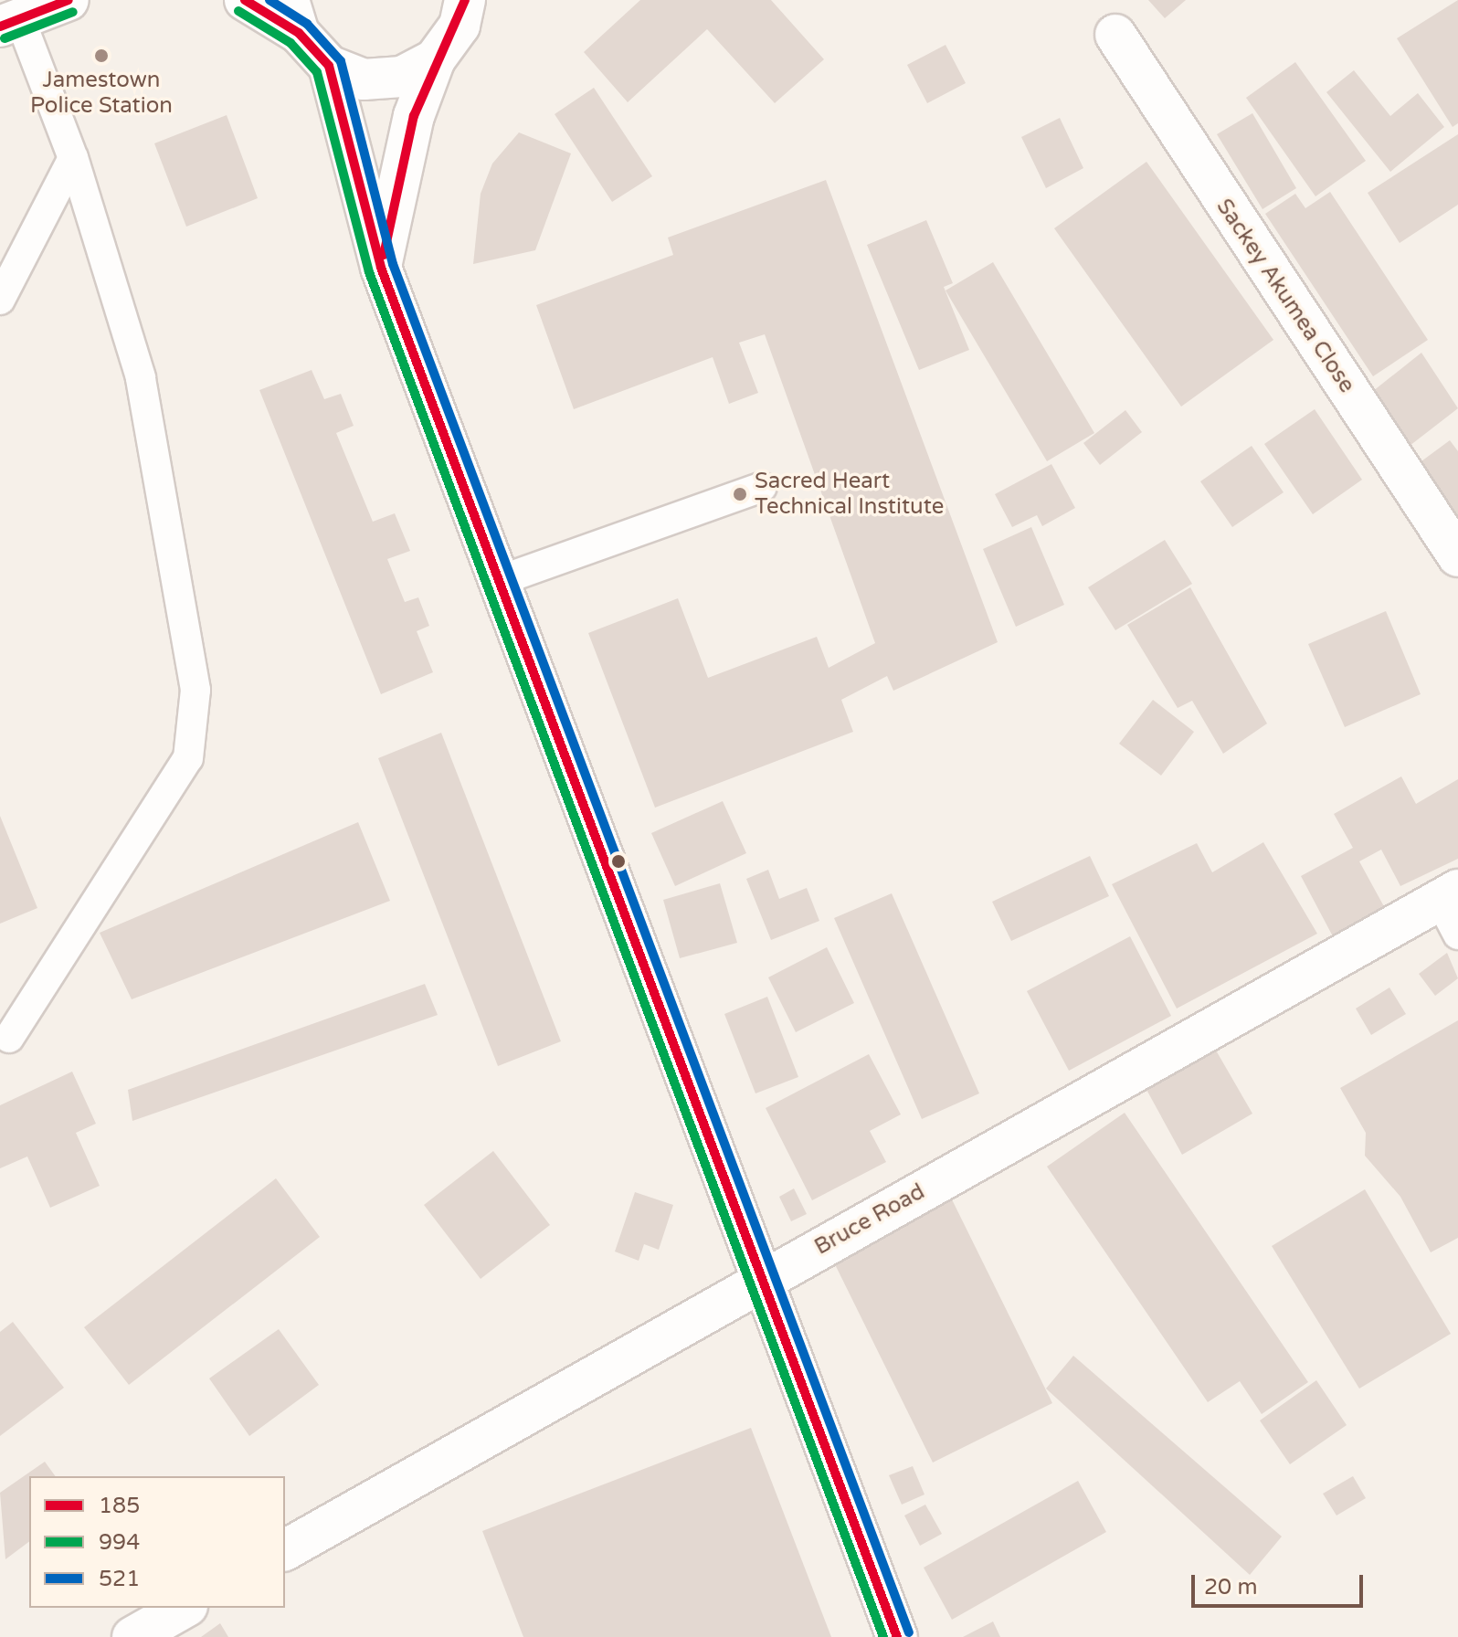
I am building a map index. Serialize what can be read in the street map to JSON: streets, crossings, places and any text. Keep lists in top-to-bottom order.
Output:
{
  "streets": {
    "street": ["Sackey Akumea Close", "Bruce Road"]
  },
  "places": ["Jamestown Police Station", "Sacred Heart Technical Institute"],
  "lines": ["transit line 185", "transit line 521", "transit line 994"],
  "legend": ["185", "994", "521"],
  "scale_bar": "20 m"
}
